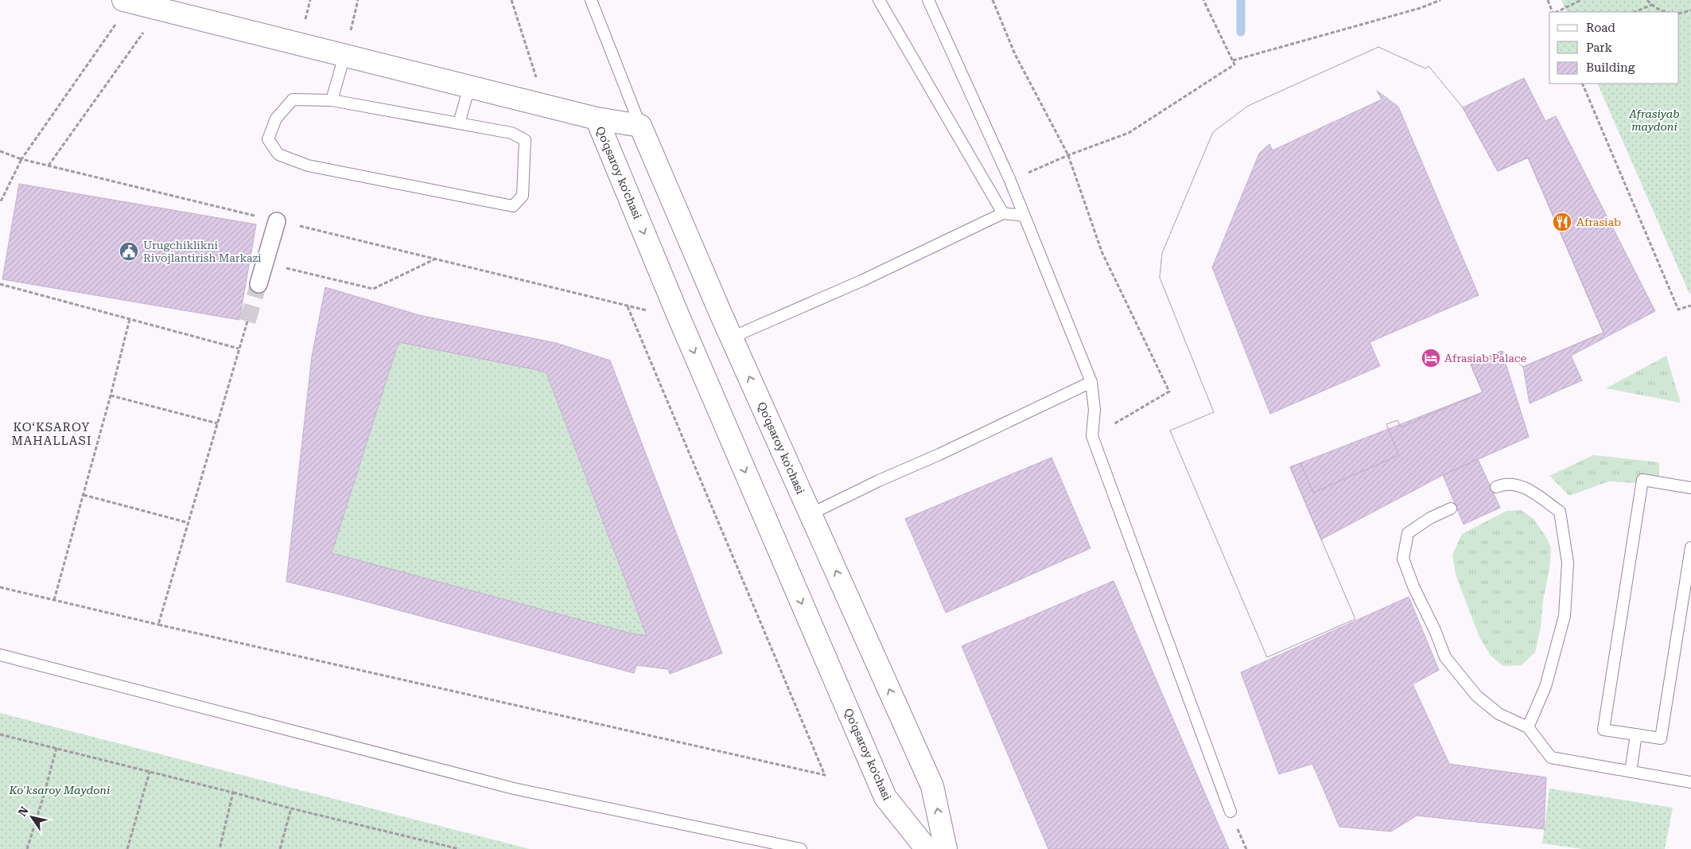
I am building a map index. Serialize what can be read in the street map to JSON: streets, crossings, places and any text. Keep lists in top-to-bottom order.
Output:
{
  "streets": {
    "street": ["Qo'qsaroy ko'chasi"]
  },
  "districts": ["KO‘KSAROY MAHALLASI"],
  "parks": ["Afrasiyab maydoni", "Ko'ksaroy Maydoni"],
  "places": {
    "restaurant": ["Afrasiab"],
    "public building": ["Urugchiklikni Rivojlantirish Markazi"],
    "hotel": ["Afrasiab Palace"]
  },
  "legend": ["Road", "Park", "Building"],
  "north": "top left"
}
